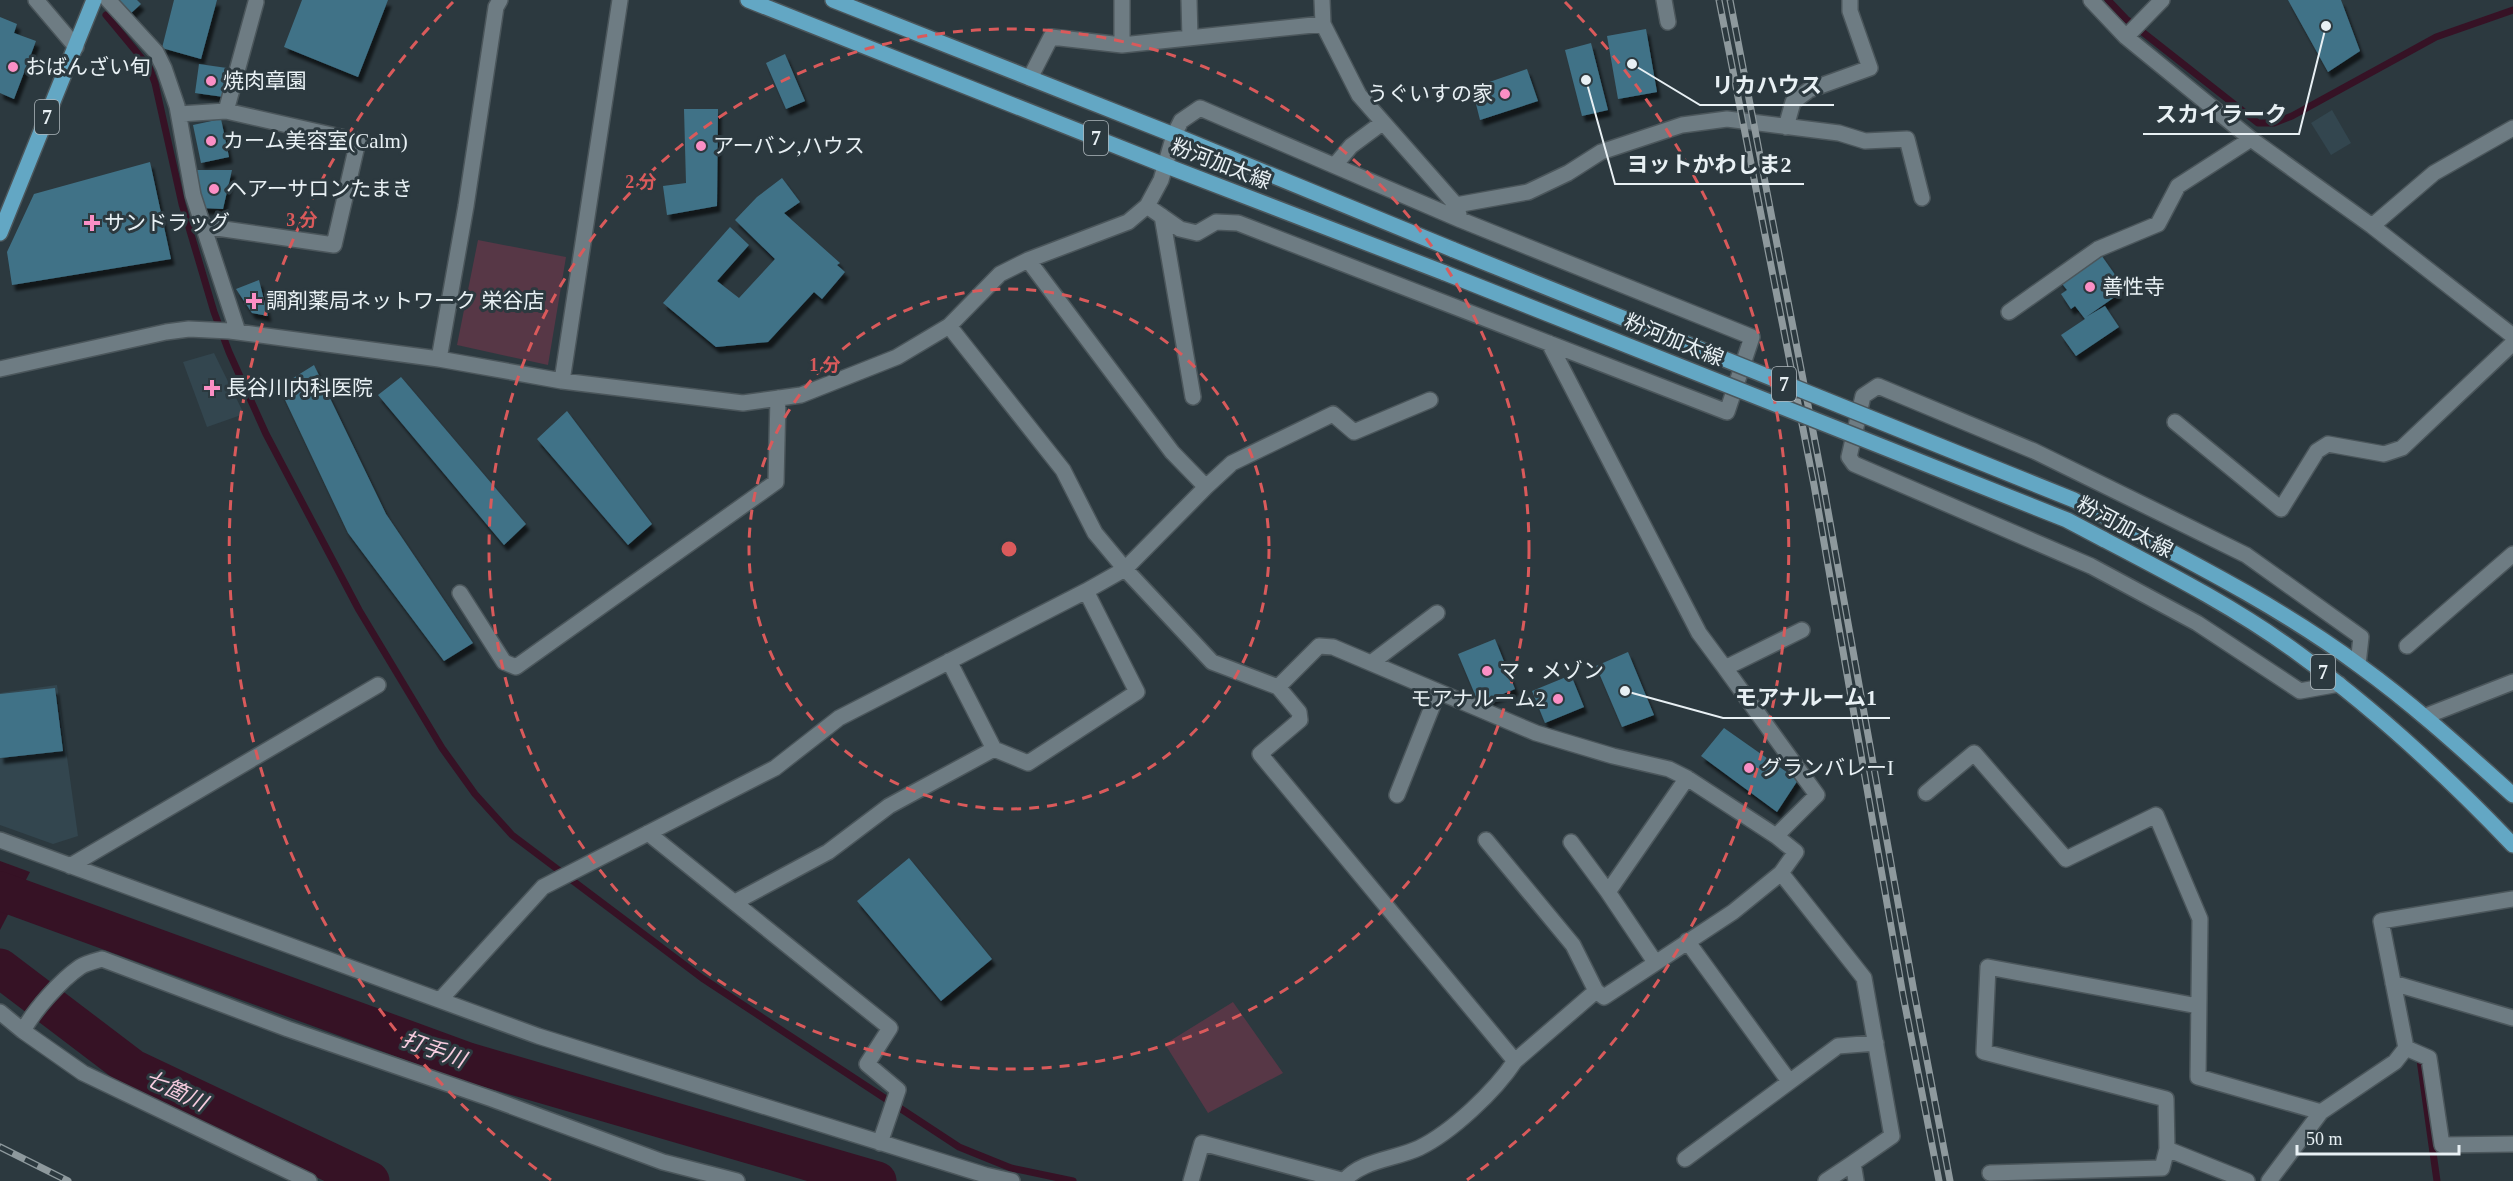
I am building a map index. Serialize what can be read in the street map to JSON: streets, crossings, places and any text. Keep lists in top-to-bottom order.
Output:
{
  "streets": {
    "main road": ["7", "粉河加太線"]
  },
  "water": ["打手川", "七箇川"],
  "places": {
    "other": [
      "スカイラーク",
      "リカハウス",
      "おばんざい旬",
      "ヨットかわしま2",
      "焼肉章園",
      "うぐいすの家",
      "カーム美容室(Calm)",
      "アーバン,ハウス",
      "ヘアーサロンたまき",
      "善性寺",
      "マ・メゾン",
      "モアナルーム1",
      "モアナルーム2",
      "グランバレーI"
    ],
    "health": ["サンドラッグ", "調剤薬局ネットワーク 栄谷店", "長谷川内科医院"]
  },
  "scale_bar": "50 m",
  "rings": ["2 分", "3 分", "1 分"]
}
